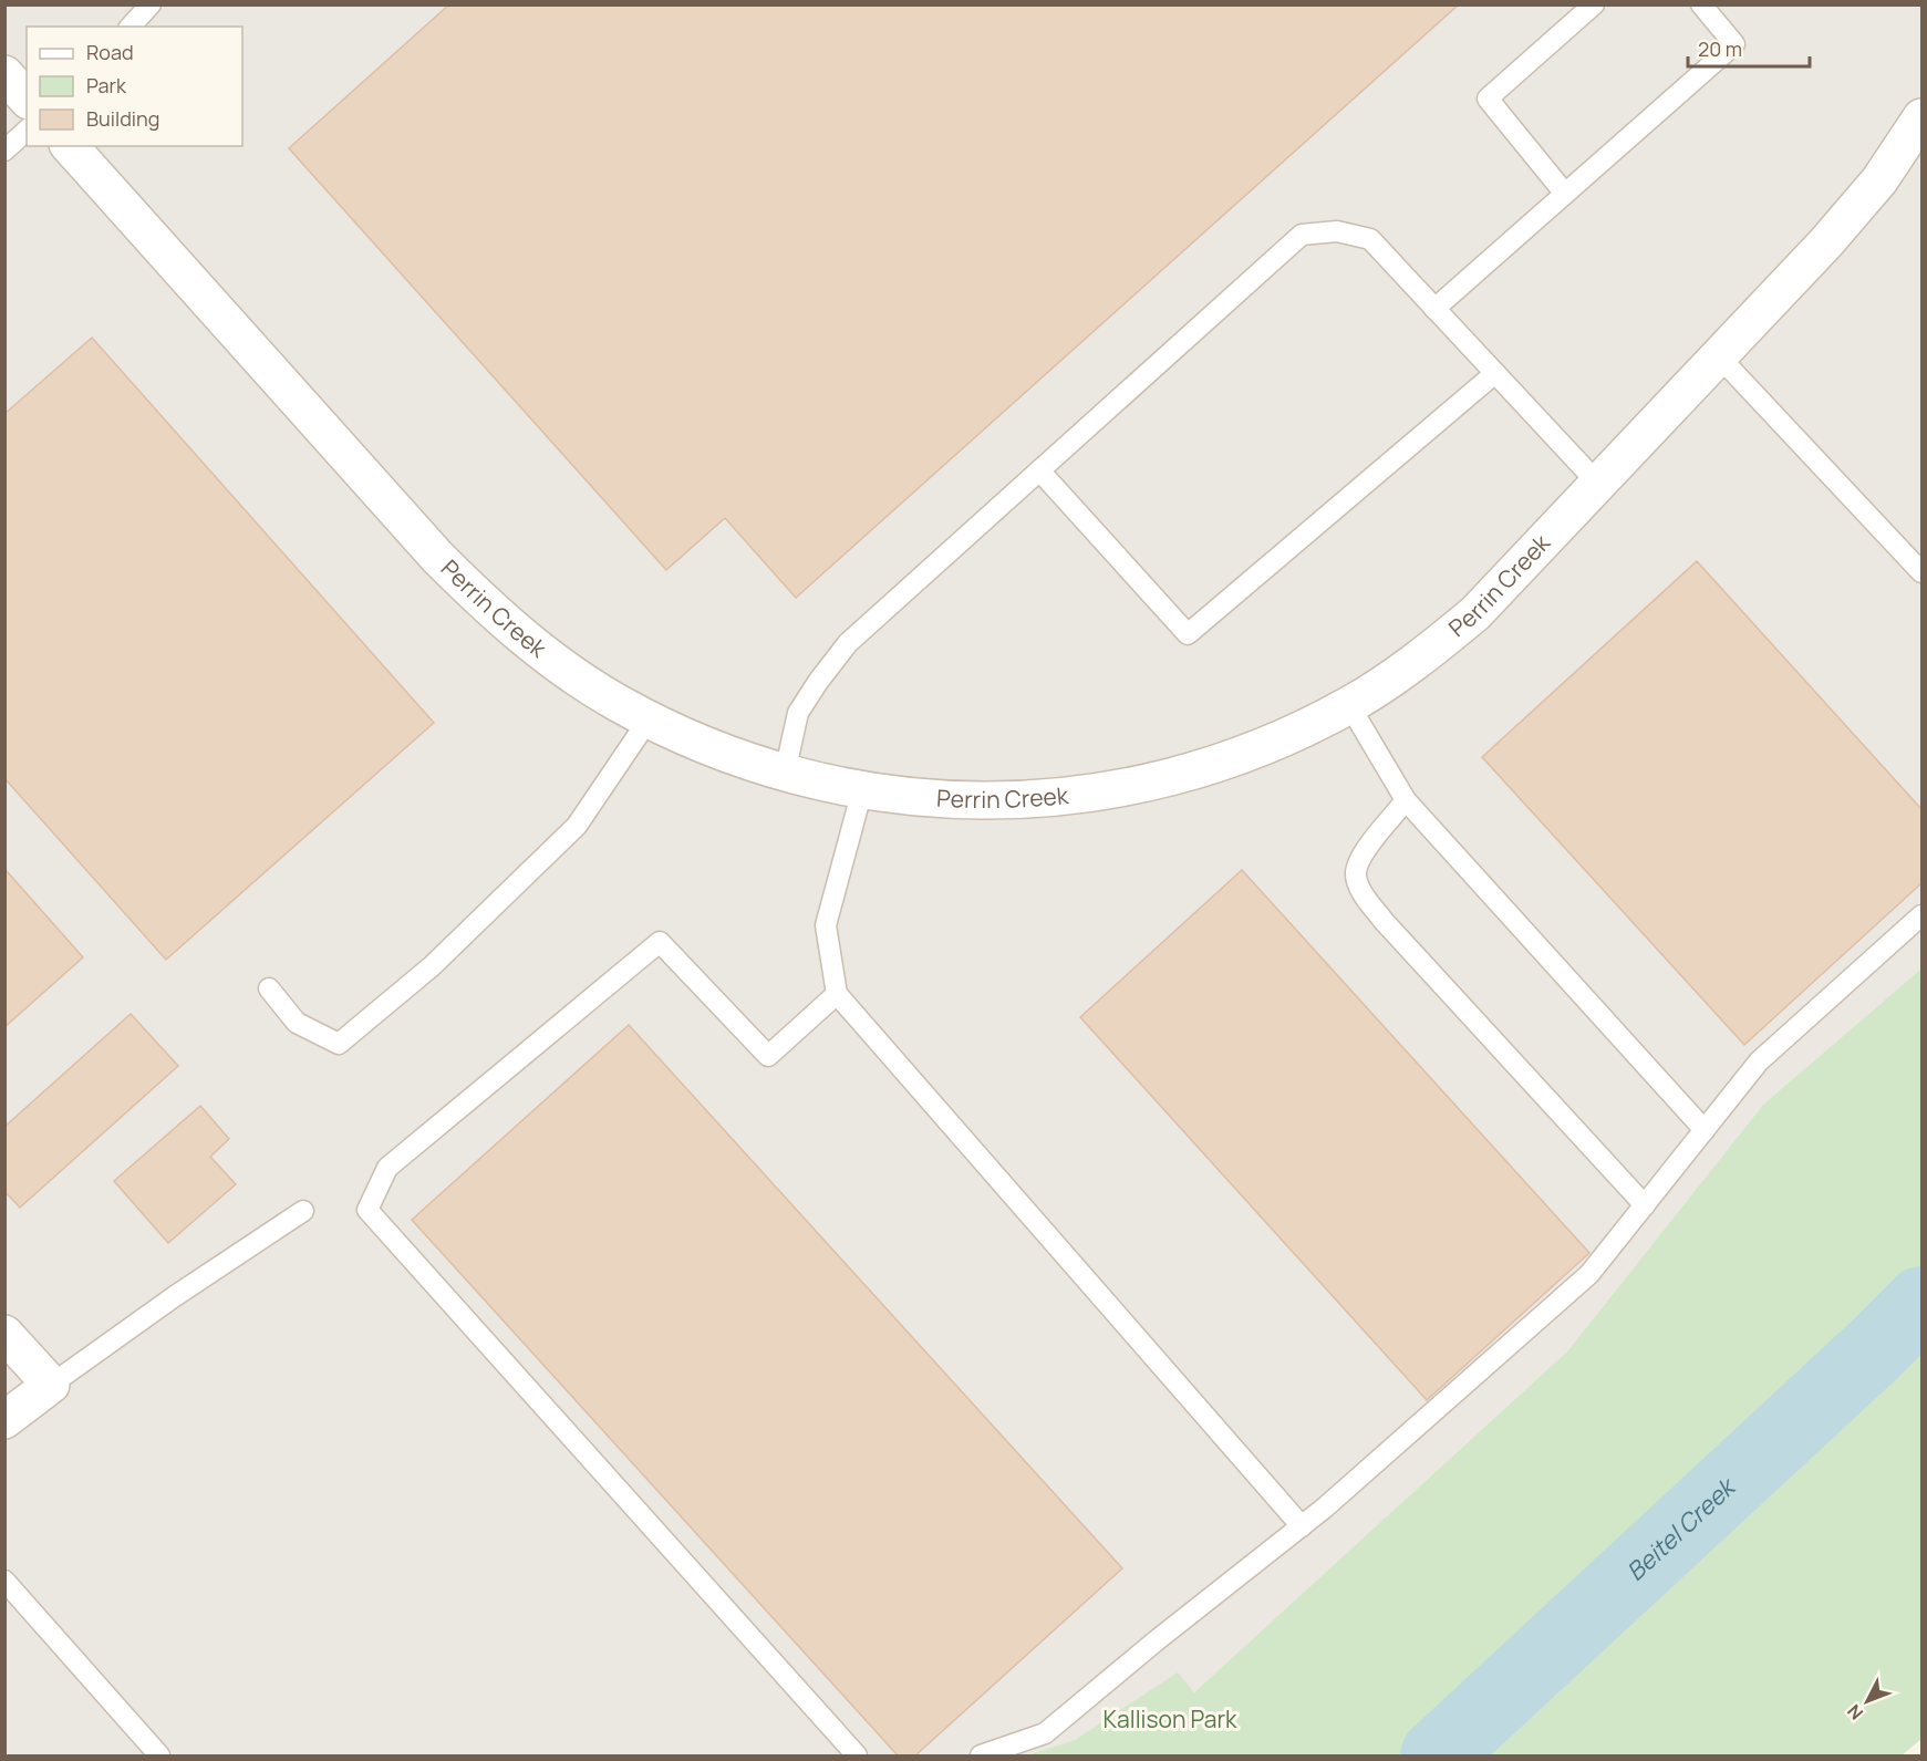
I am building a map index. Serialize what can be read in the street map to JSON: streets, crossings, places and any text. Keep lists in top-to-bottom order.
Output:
{
  "streets": {
    "street": ["Perrin Creek"]
  },
  "water": ["Beitel Creek"],
  "parks": ["Kallison Park"],
  "legend": ["Road", "Park", "Building"],
  "scale_bar": "20 m",
  "north": "bottom left"
}
